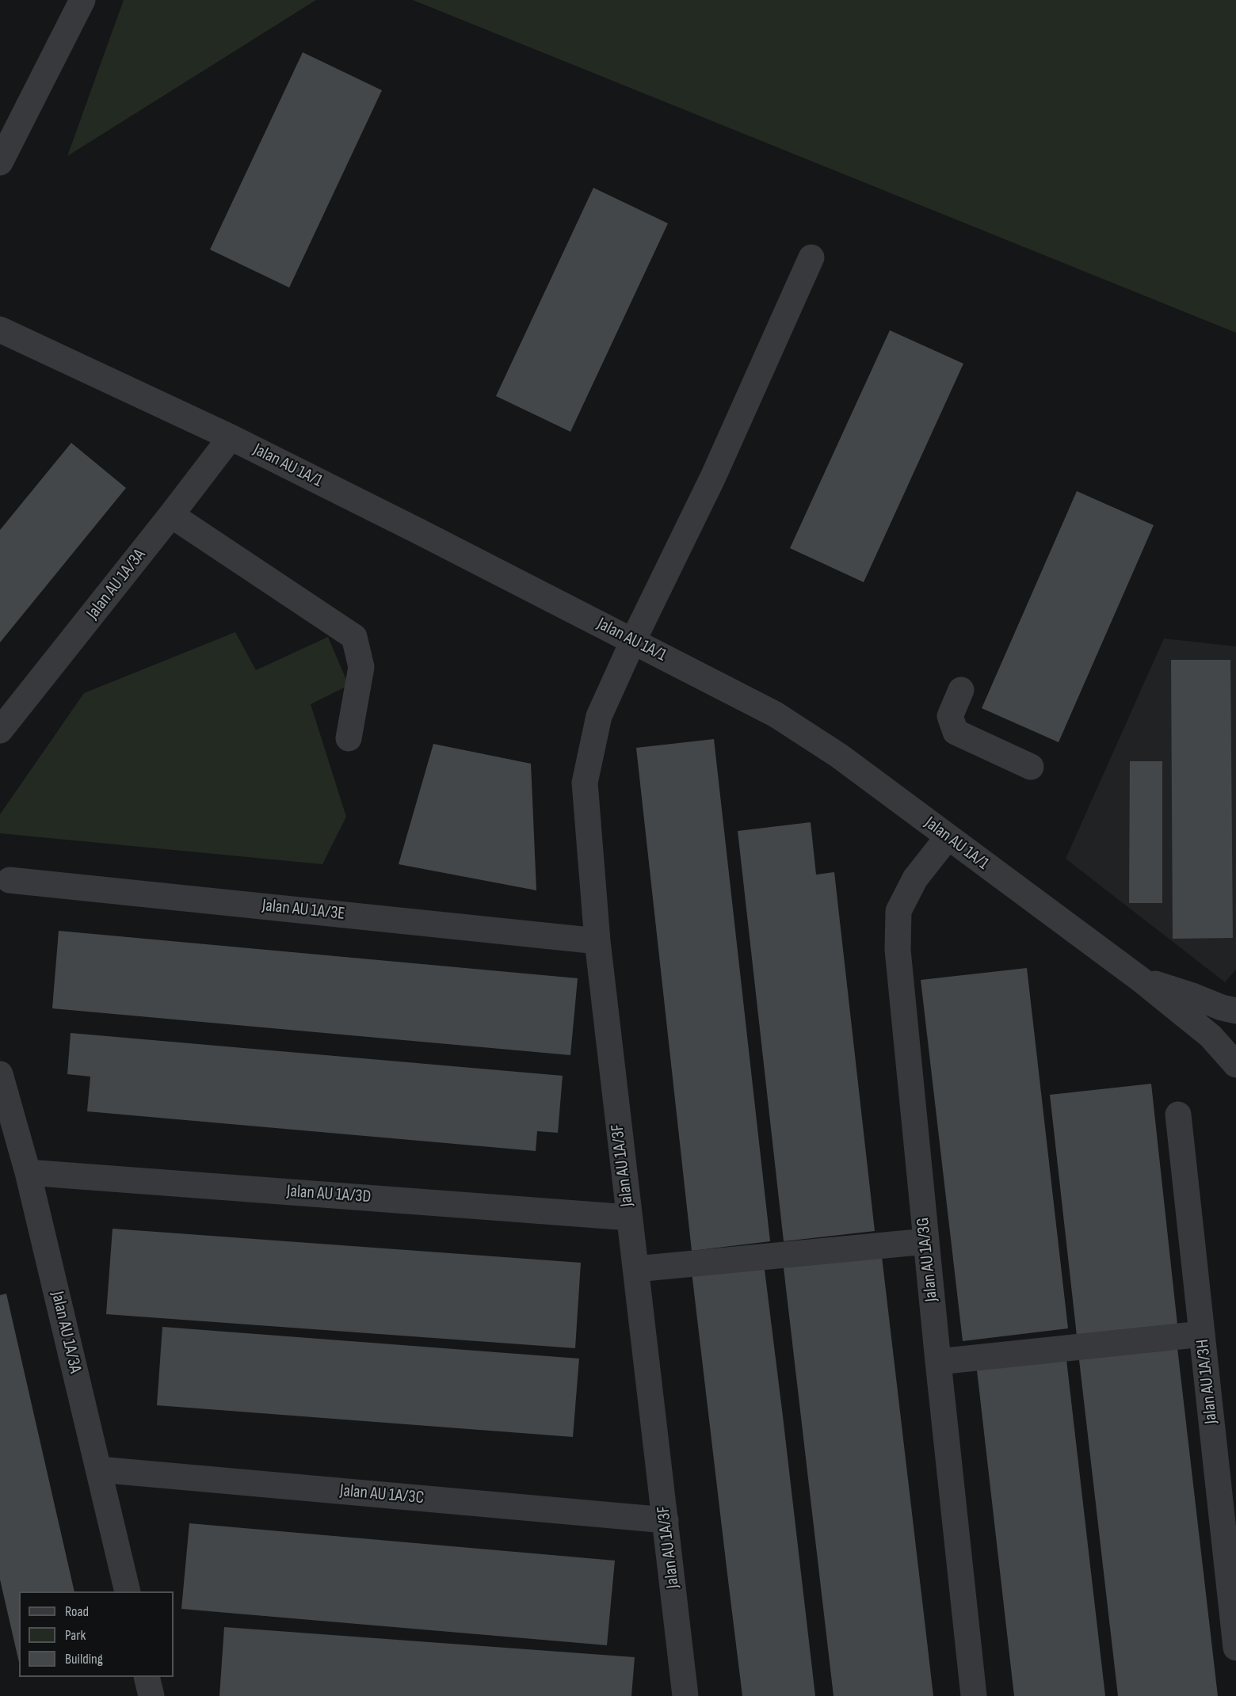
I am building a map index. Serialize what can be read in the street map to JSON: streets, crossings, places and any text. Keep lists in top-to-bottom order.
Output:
{
  "streets": {
    "street": [
      "Jalan AU 1A/1",
      "Jalan AU 1A/3A",
      "Jalan AU 1A/3E",
      "Jalan AU 1A/3F",
      "Jalan AU 1A/3D",
      "Jalan AU 1A/3G",
      "Jalan AU 1A/3H",
      "Jalan AU 1A/3C"
    ]
  },
  "crossings": [
    ["Jalan AU 1A/1", "Jalan AU 1A/3A"],
    ["Jalan AU 1A/1", "Jalan AU 1A/3F"],
    ["Jalan AU 1A/1", "Jalan AU 1A/3G"],
    ["Jalan AU 1A/3A", "Jalan AU 1A/3D"],
    ["Jalan AU 1A/3A", "Jalan AU 1A/3C"],
    ["Jalan AU 1A/3E", "Jalan AU 1A/3F"],
    ["Jalan AU 1A/3F", "Jalan AU 1A/3D"],
    ["Jalan AU 1A/3F", "Jalan AU 1A/3C"]
  ],
  "legend": ["Road", "Park", "Building"]
}
